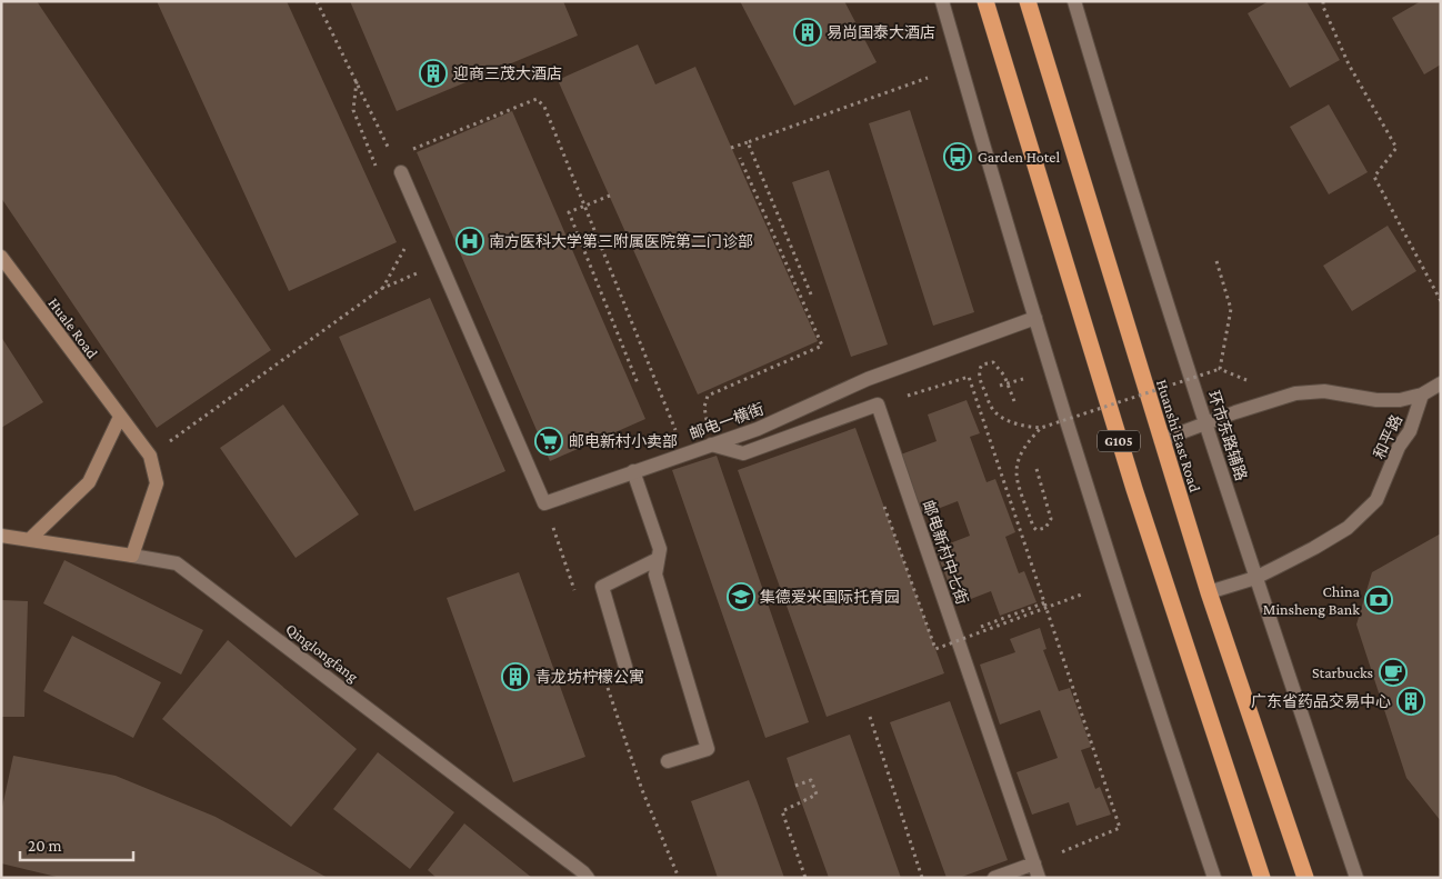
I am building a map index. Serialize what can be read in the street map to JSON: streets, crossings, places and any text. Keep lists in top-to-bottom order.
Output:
{
  "streets": {
    "highway": ["Huanshi East Road", "G105"],
    "street": [
      "Huale Road",
      "邮电一横街",
      "环市东路辅路",
      "和平路",
      "邮电新村中七街",
      "Qinglongfang"
    ]
  },
  "crossings": [
    ["Huale Road", "Qinglongfang"],
    ["Huanshi East Road", "和平路"],
    ["环市东路辅路", "和平路"]
  ],
  "places": {
    "building": [
      "易尚国泰大酒店",
      "迎商三茂大酒店",
      "青龙坊柠檬公寓",
      "广东省药品交易中心"
    ],
    "bus stop": ["Garden Hotel"],
    "hospital": ["南方医科大学第三附属医院第二门诊部"],
    "supermarket": ["邮电新村小卖部"],
    "school or university": ["集德爱米国际托育园"],
    "bank": ["China Minsheng Bank"],
    "cafe": ["Starbucks"]
  },
  "scale_bar": "20 m"
}
